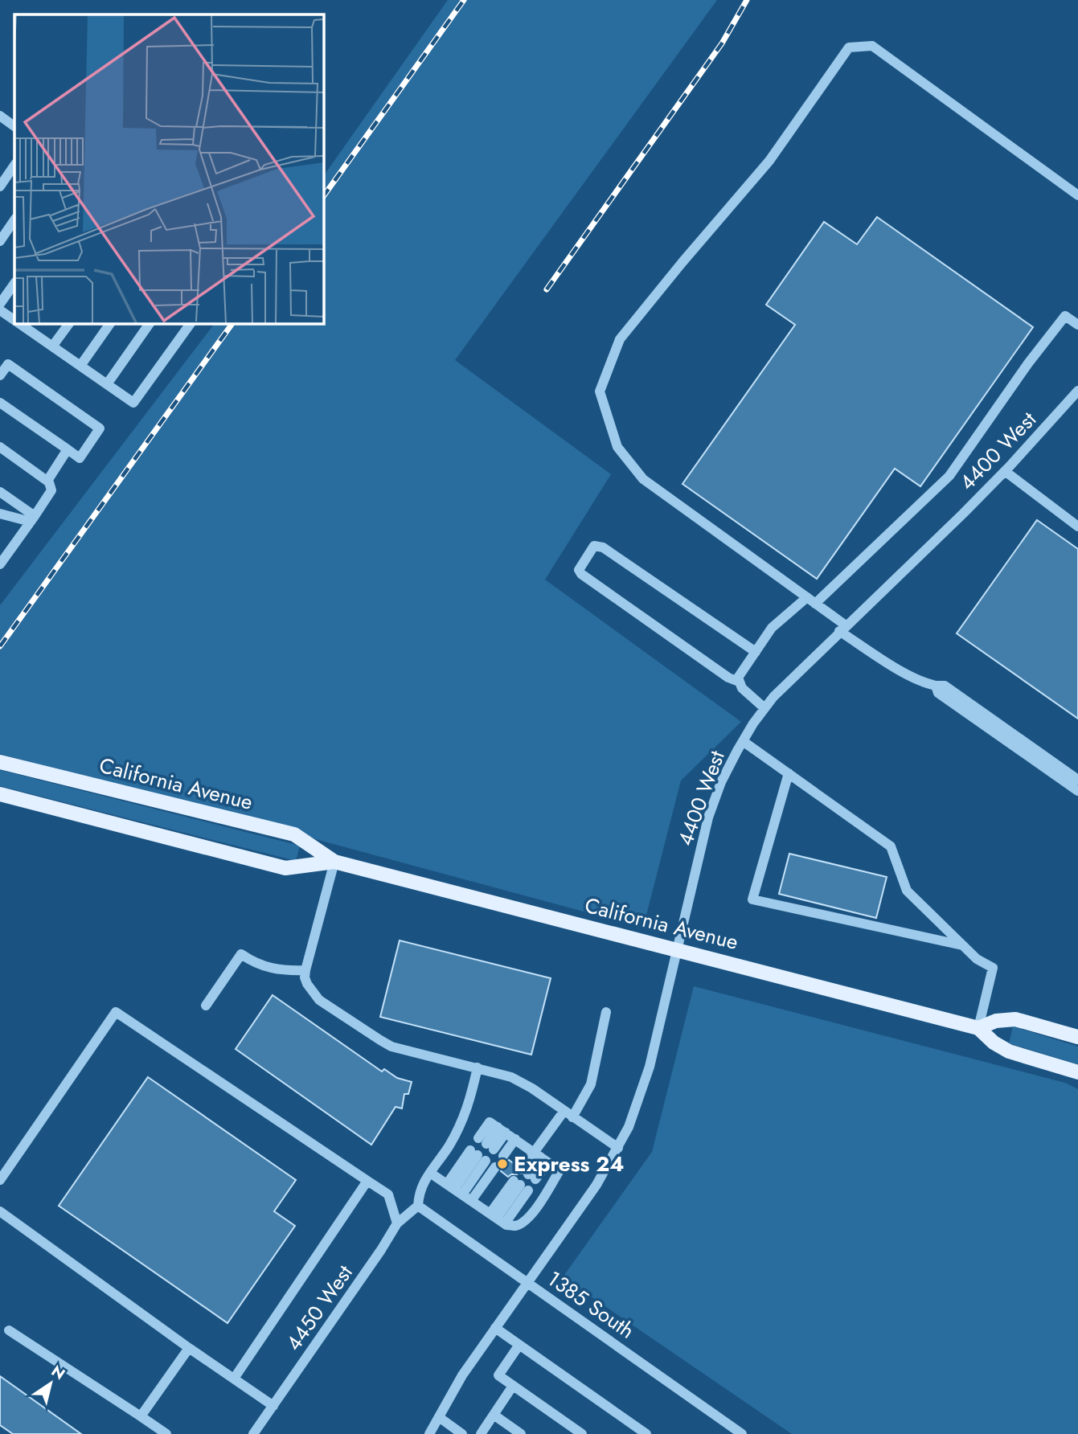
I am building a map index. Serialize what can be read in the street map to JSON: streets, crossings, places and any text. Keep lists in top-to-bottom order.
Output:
{
  "streets": {
    "main road": ["California Avenue"],
    "street": ["4400 West", "1385 South", "4450 West"]
  },
  "crossings": [
    ["4400 West", "California Avenue"],
    ["4400 West", "1385 South"],
    ["1385 South", "4450 West"]
  ],
  "places": ["Express 24"],
  "north": "top right"
}
